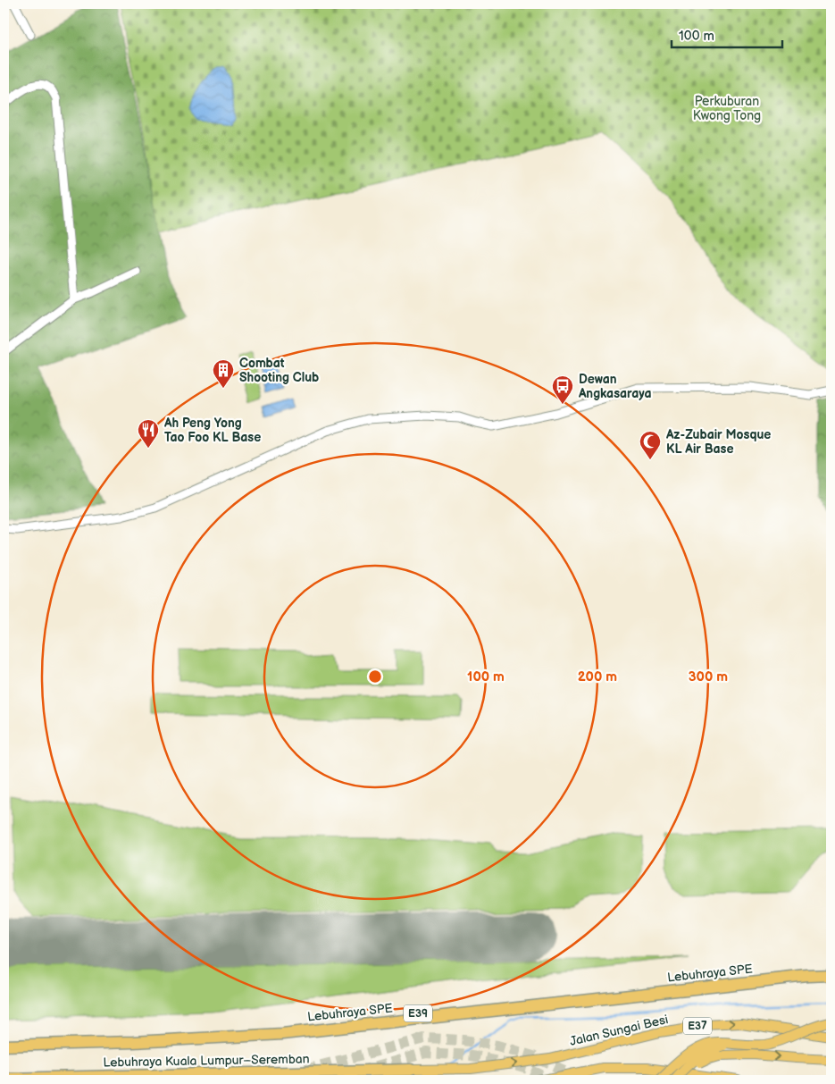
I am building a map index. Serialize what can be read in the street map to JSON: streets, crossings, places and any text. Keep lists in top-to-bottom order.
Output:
{
  "streets": {
    "highway": [
      "Lebuhraya SPE",
      "E39",
      "E37",
      "Lebuhraya Kuala Lumpur–Seremban"
    ],
    "main road": ["Jalan Sungai Besi"]
  },
  "crossings": [
    ["Jalan Sungai Besi", "Lebuhraya Kuala Lumpur–Seremban"]
  ],
  "parks": ["Perkuburan Kwong Tong"],
  "places": {
    "building": ["Combat Shooting Club"],
    "bus stop": ["Dewan Angkasaraya"],
    "restaurant": ["Ah Peng Yong Tao Foo KL Base"],
    "mosque": ["Az-Zubair Mosque KL Air Base"]
  },
  "scale_bar": "100 m",
  "rings": ["100 m", "200 m", "300 m"]
}
